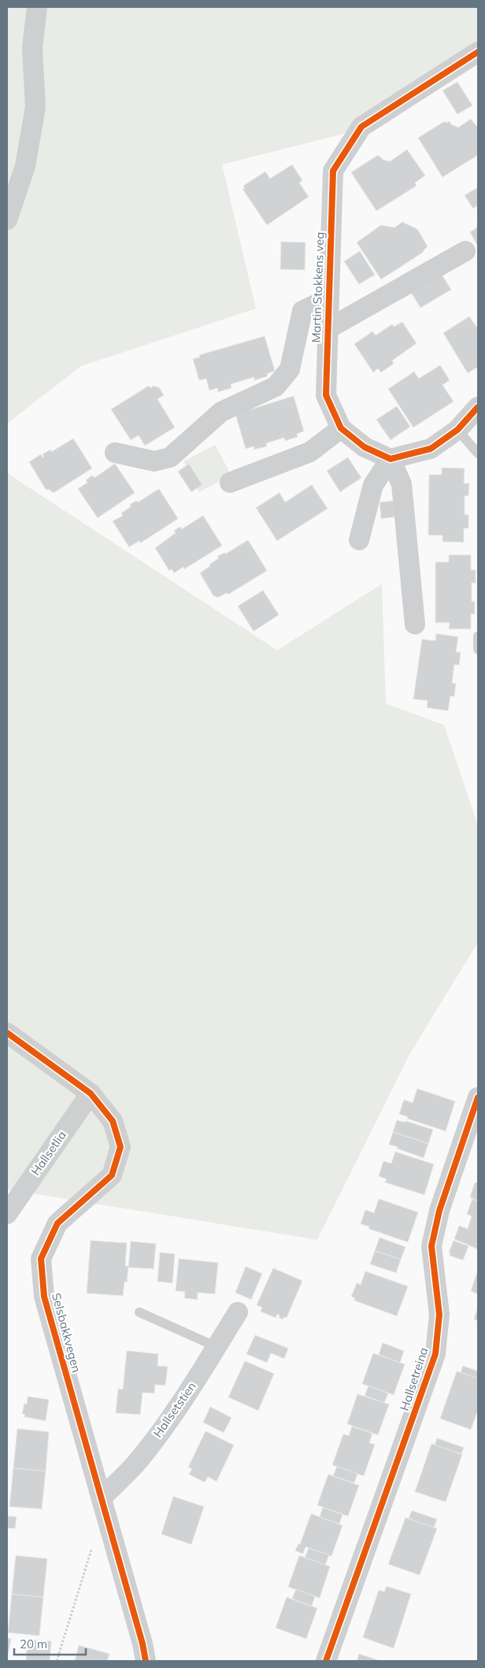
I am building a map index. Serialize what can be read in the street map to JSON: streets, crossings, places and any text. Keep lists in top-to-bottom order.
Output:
{
  "streets": {
    "street": [
      "Martin Stokkens veg",
      "Hallsetlia",
      "Selsbakkvegen",
      "Hallsetreina",
      "Hallsetstien"
    ]
  },
  "crossings": [
    ["Hallsetlia", "Selsbakkvegen"],
    ["Selsbakkvegen", "Hallsetstien"]
  ],
  "scale_bar": "20 m"
}
